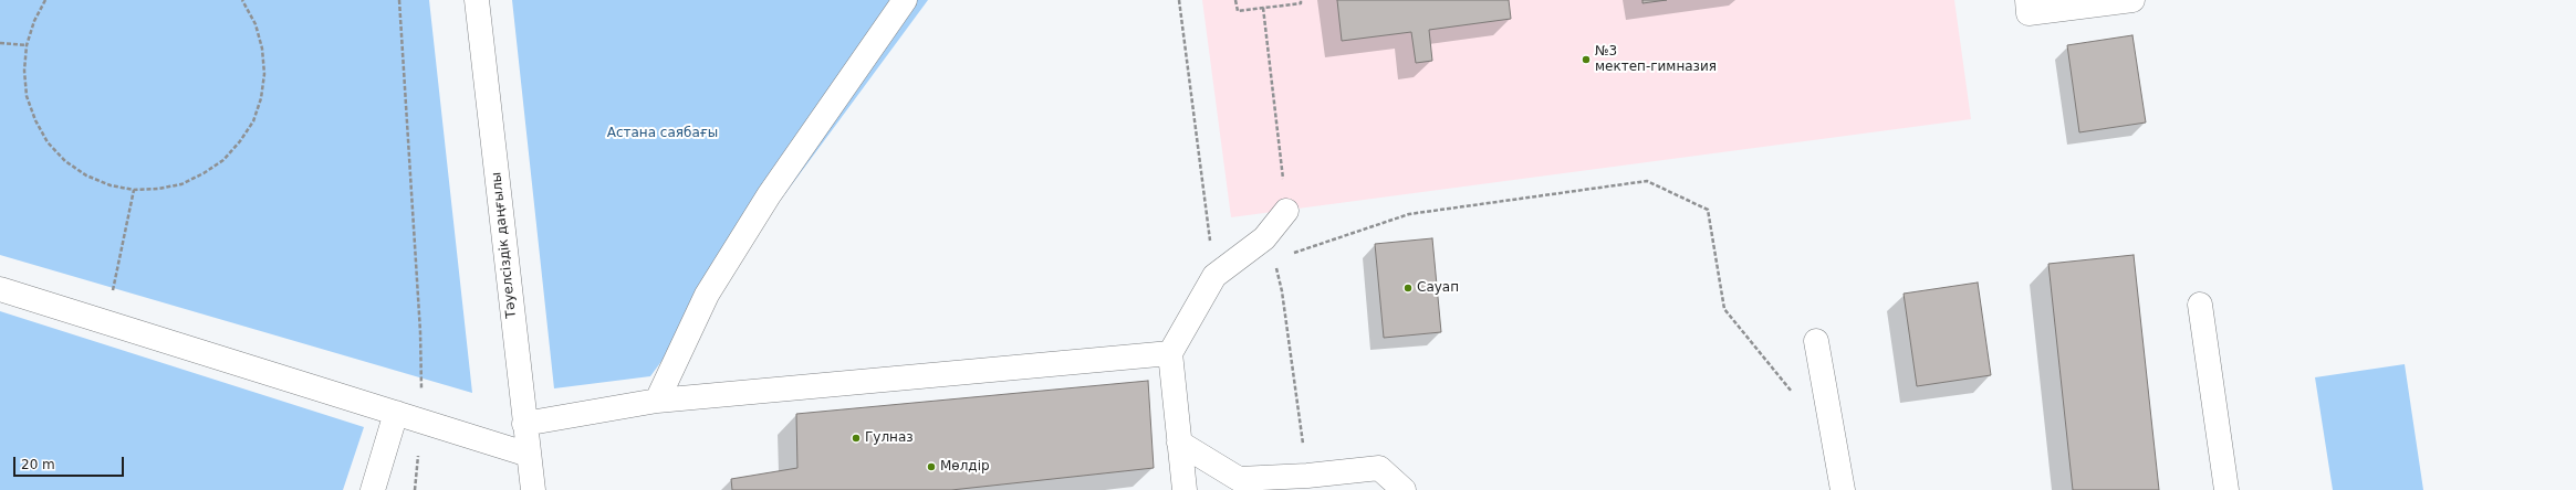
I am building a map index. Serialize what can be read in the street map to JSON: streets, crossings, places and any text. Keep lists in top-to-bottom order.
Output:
{
  "streets": {
    "street": ["Тәуелсіздік даңғылы"]
  },
  "parks": ["Астана саябағы"],
  "places": [
    "№3 мектеп-гимназия",
    "Сауап",
    "Гулназ",
    "Мөлдір"
  ],
  "scale_bar": "20 m"
}
